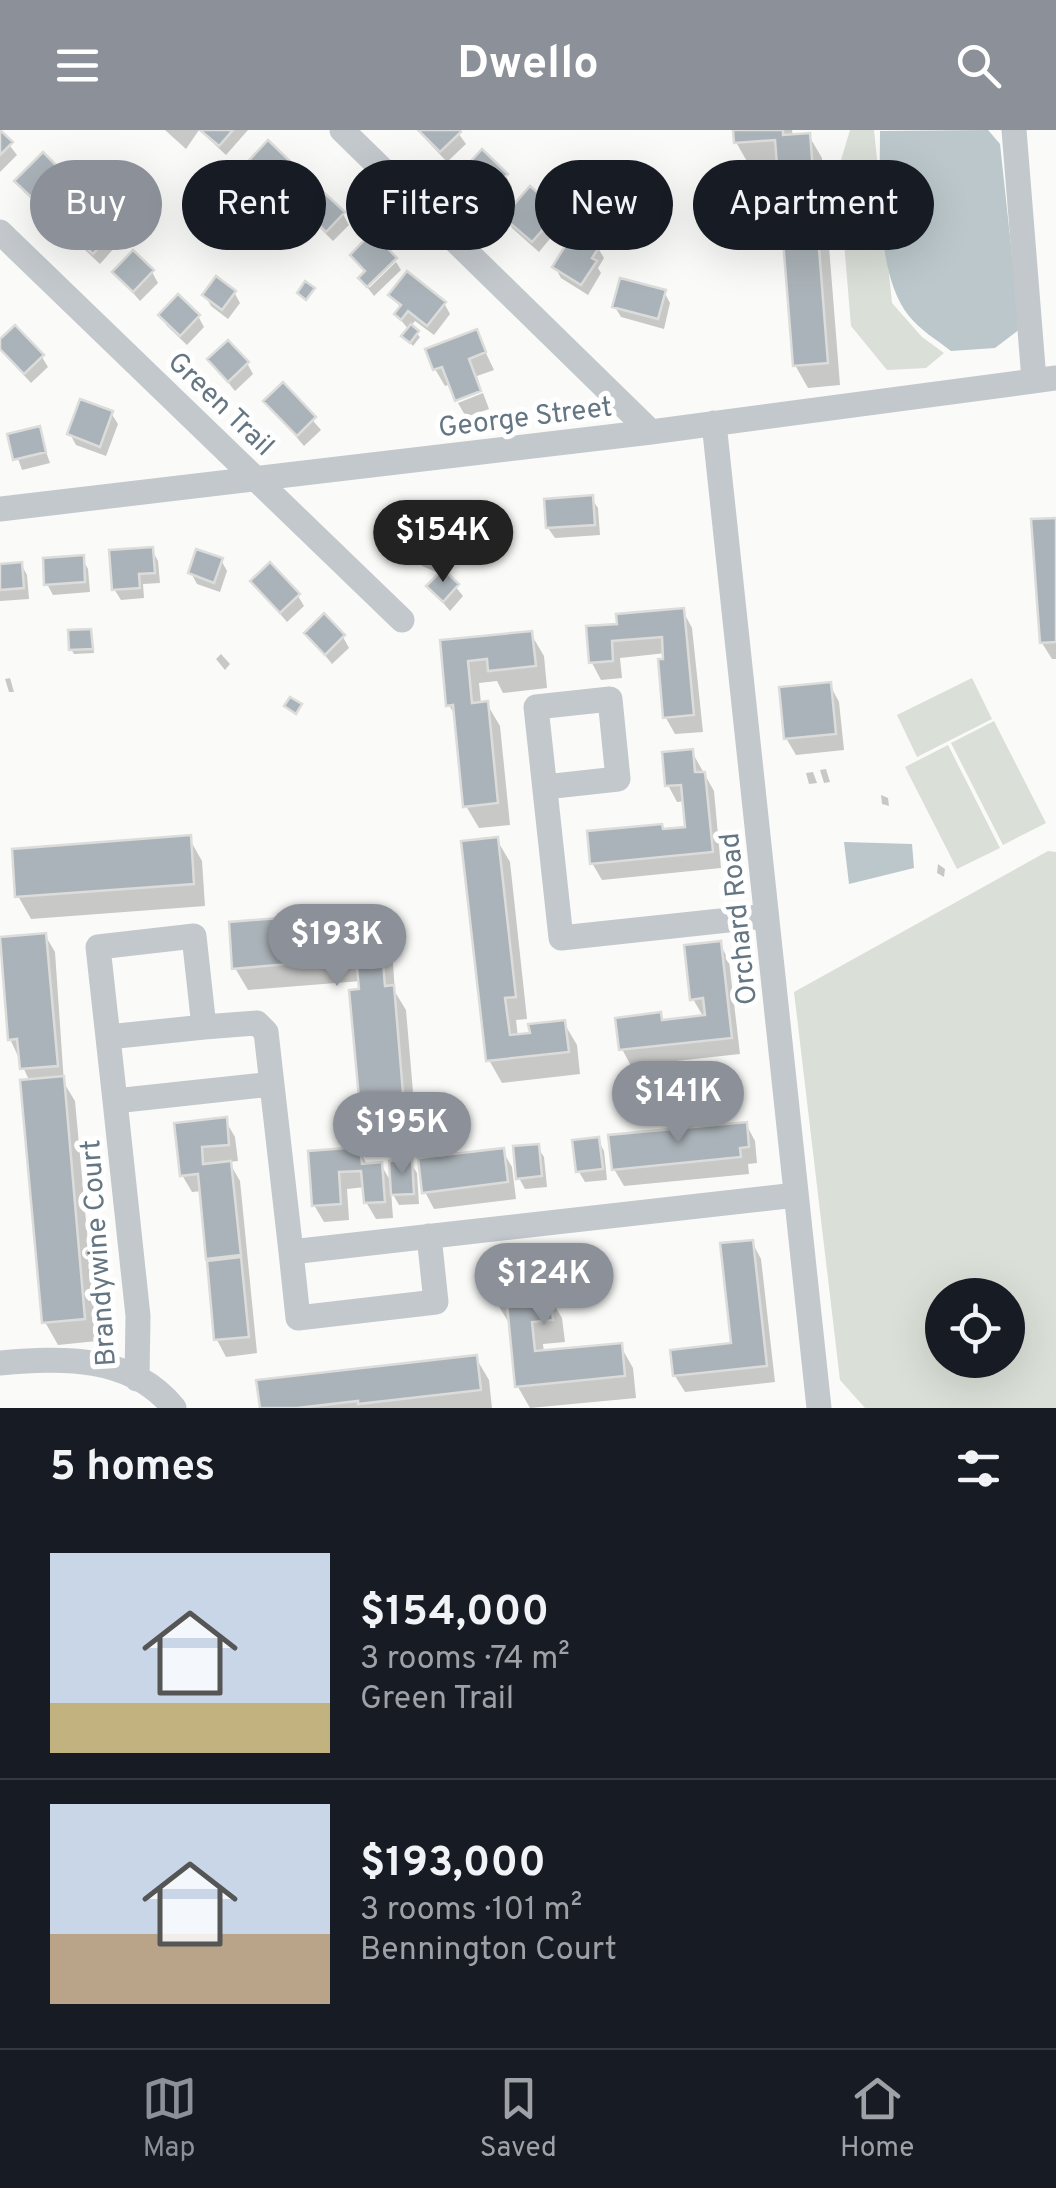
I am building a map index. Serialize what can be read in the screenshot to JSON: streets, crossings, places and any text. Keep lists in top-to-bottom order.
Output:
{
  "streets": {
    "street": [
      "Green Trail",
      "George Street",
      "Orchard Road",
      "Brandywine Court"
    ]
  },
  "crossings": [
    ["Green Trail", "George Street"],
    ["George Street", "Orchard Road"]
  ],
  "page": {
    "header": "Dwello",
    "chip": [
      "Buy",
      "Rent",
      "Filters",
      "New",
      "Apartment"
    ],
    "price": [
      "$154K",
      "$193K",
      "$141K",
      "$195K",
      "$124K"
    ],
    "heading": "5 homes",
    "list": [
      {
        "name": "$154,000",
        "note": "3 rooms · 74 m² · Green Trail"
      },
      {
        "name": "$193,000",
        "note": "3 rooms · 101 m² · Bennington Court"
      }
    ],
    "tabs": ["Map", "Saved", "Home"]
  }
}
